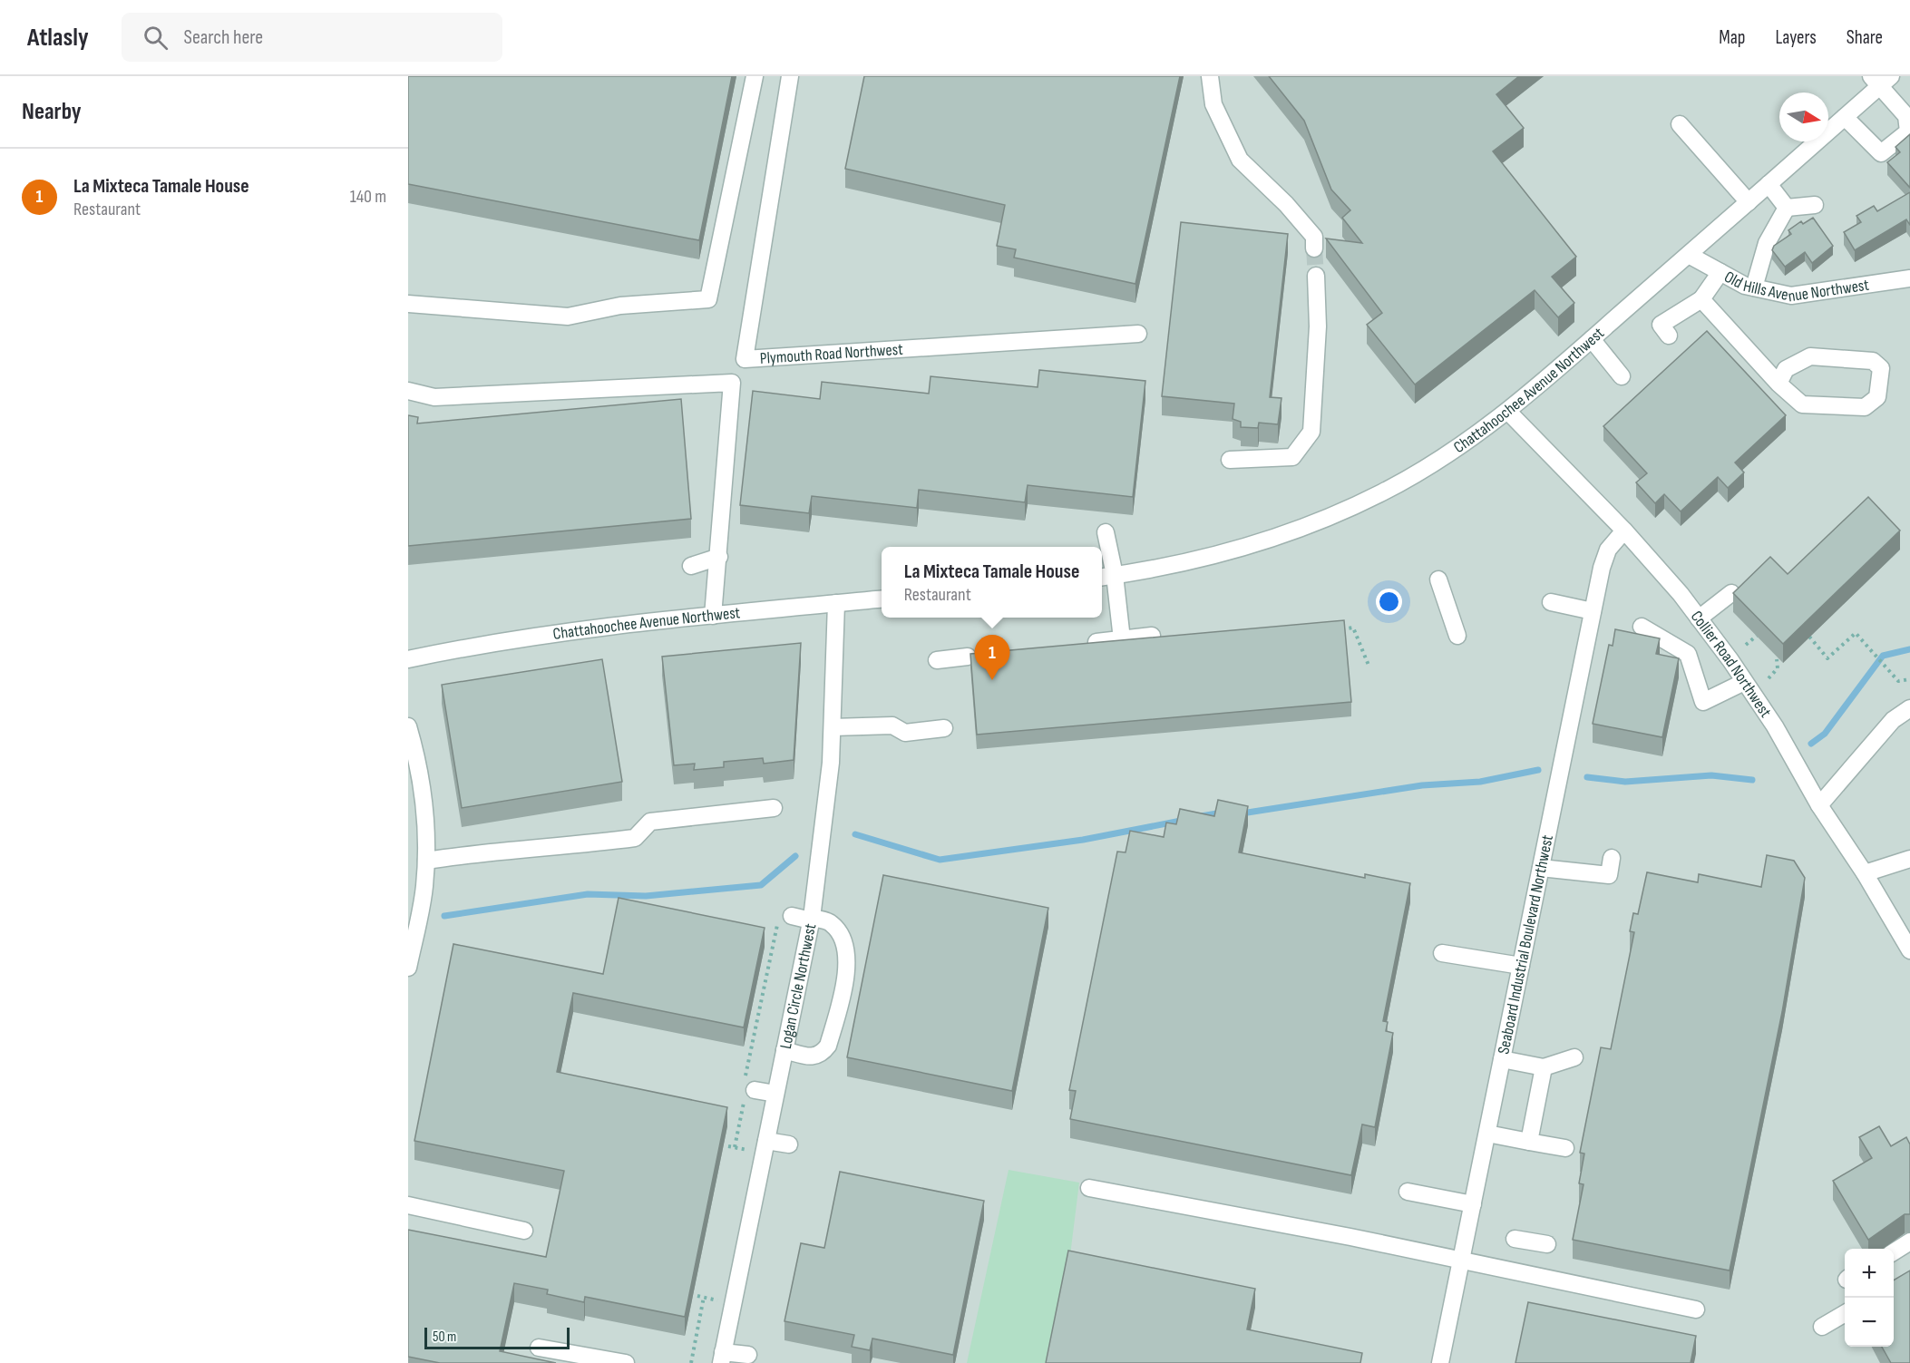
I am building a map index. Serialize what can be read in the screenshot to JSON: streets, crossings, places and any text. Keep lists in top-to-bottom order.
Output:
{
  "streets": {
    "street": [
      "Old Hills Avenue Northwest",
      "Plymouth Road Northwest",
      "Chattahoochee Avenue Northwest",
      "Collier Road Northwest",
      "Seaboard Industrial Boulevard Northwest",
      "Logan Circle Northwest"
    ]
  },
  "crossings": [
    ["Old Hills Avenue Northwest", "Chattahoochee Avenue Northwest"],
    ["Chattahoochee Avenue Northwest", "Collier Road Northwest"],
    ["Chattahoochee Avenue Northwest", "Logan Circle Northwest"],
    ["Collier Road Northwest", "Seaboard Industrial Boulevard Northwest"]
  ],
  "scale_bar": "50 m",
  "north": "right",
  "page": {
    "header": "Atlasly",
    "search": "Search here",
    "nav": ["Map", "Layers", "Share"],
    "heading": "Nearby",
    "list": [
      {
        "mark": "1",
        "name": "La Mixteca Tamale House",
        "note": "Restaurant",
        "value": "140 m"
      }
    ],
    "popup": ["La Mixteca Tamale House", "Restaurant"],
    "pins": "1",
    "map_buttons": ["+", "−"],
    "scale": "50 m"
  }
}
